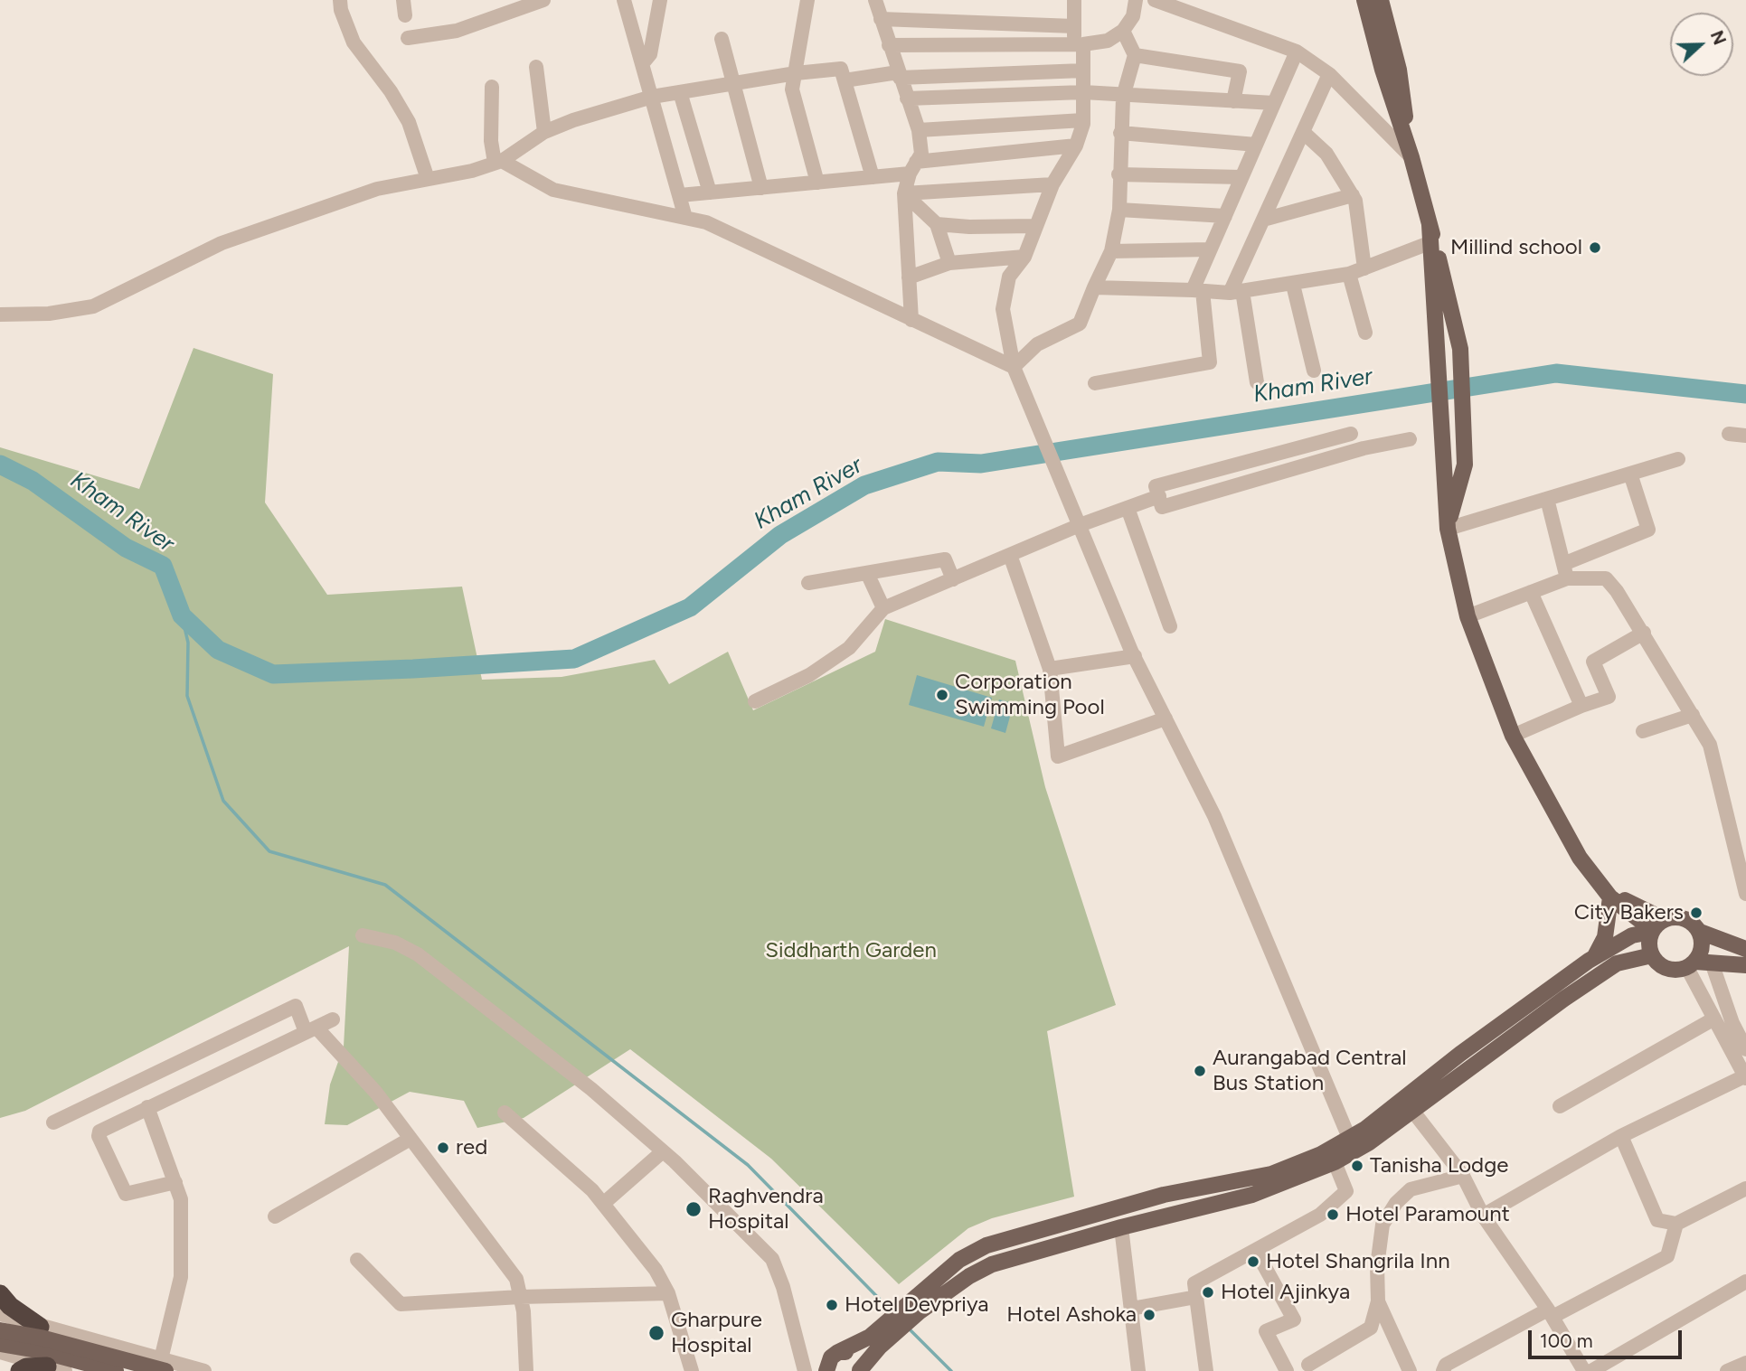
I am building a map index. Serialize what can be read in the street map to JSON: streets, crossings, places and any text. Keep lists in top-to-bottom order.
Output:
{
  "water": ["Kham River"],
  "parks": ["Siddharth Garden"],
  "places": [
    "Millind school",
    "Corporation Swimming Pool",
    "City Bakers",
    "Aurangabad Central Bus Station",
    "red",
    "Tanisha Lodge",
    "Raghvendra Hospital",
    "Hotel Paramount",
    "Hotel Shangrila Inn",
    "Hotel Ajinkya",
    "Hotel Devpriya",
    "Hotel Ashoka",
    "Gharpure Hospital"
  ],
  "scale_bar": "100 m",
  "north": "right"
}
